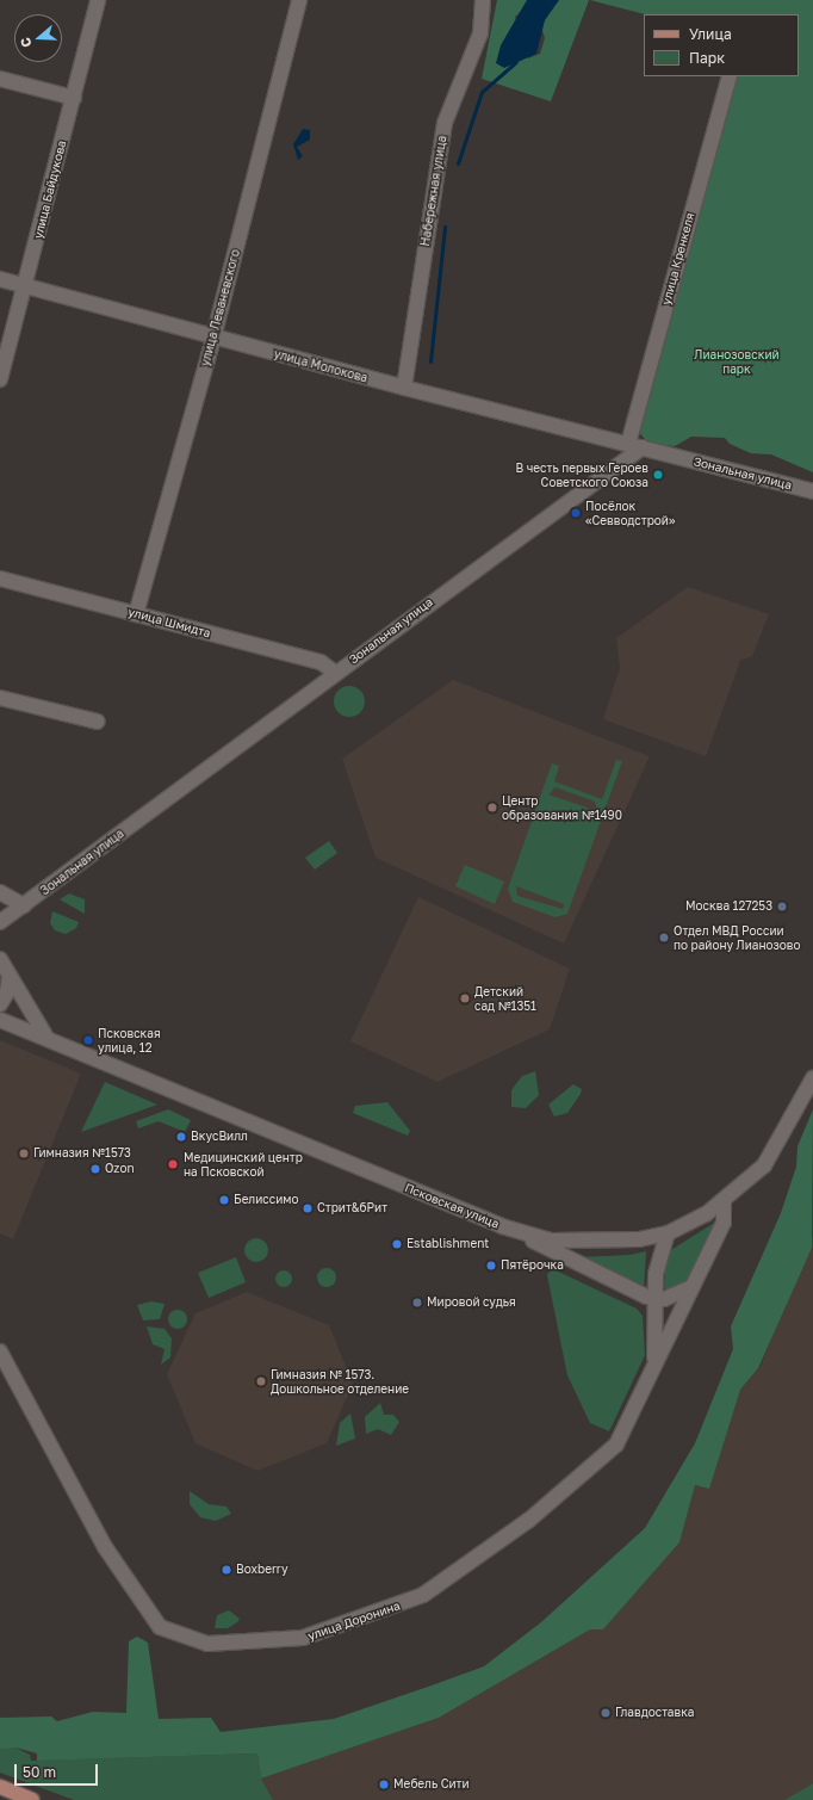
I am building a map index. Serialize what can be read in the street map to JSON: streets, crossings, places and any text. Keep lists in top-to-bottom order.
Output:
{
  "streets": {
    "street": [
      "улица Байдукова",
      "Набережная улица",
      "улица Кренкеля",
      "улица Леваневского",
      "улица Молокова",
      "Зональная улица",
      "улица Шмидта",
      "Псковская улица",
      "улица Доронина"
    ]
  },
  "crossings": [
    ["улица Байдукова", "улица Молокова"],
    ["Набережная улица", "улица Молокова"],
    ["улица Кренкеля", "улица Молокова"],
    ["улица Леваневского", "улица Молокова"],
    ["улица Леваневского", "улица Шмидта"],
    ["улица Молокова", "Зональная улица"],
    ["Зональная улица", "улица Шмидта"]
  ],
  "parks": ["Лианозовский парк"],
  "places": [
    "В честь первых Героев Советского Союза",
    "Посёлок «Севводстрой»",
    "Центр образования №1490",
    "Москва 127253",
    "Отдел МВД России по району Лианозово",
    "Детский сад №1351",
    "Псковская улица, 12",
    "ВкусВилл",
    "Гимназия №1573",
    "Медицинский центр на Псковской",
    "Ozon",
    "Белиссимо",
    "Стрит&бРит",
    "Establishment",
    "Пятёрочка",
    "Мировой судья",
    "Гимназия № 1573. Дошкольное отделение",
    "Boxberry",
    "Главдоставка",
    "Мебель Сити"
  ],
  "legend": ["Улица", "Парк"],
  "scale_bar": "50 m",
  "north": "left"
}
